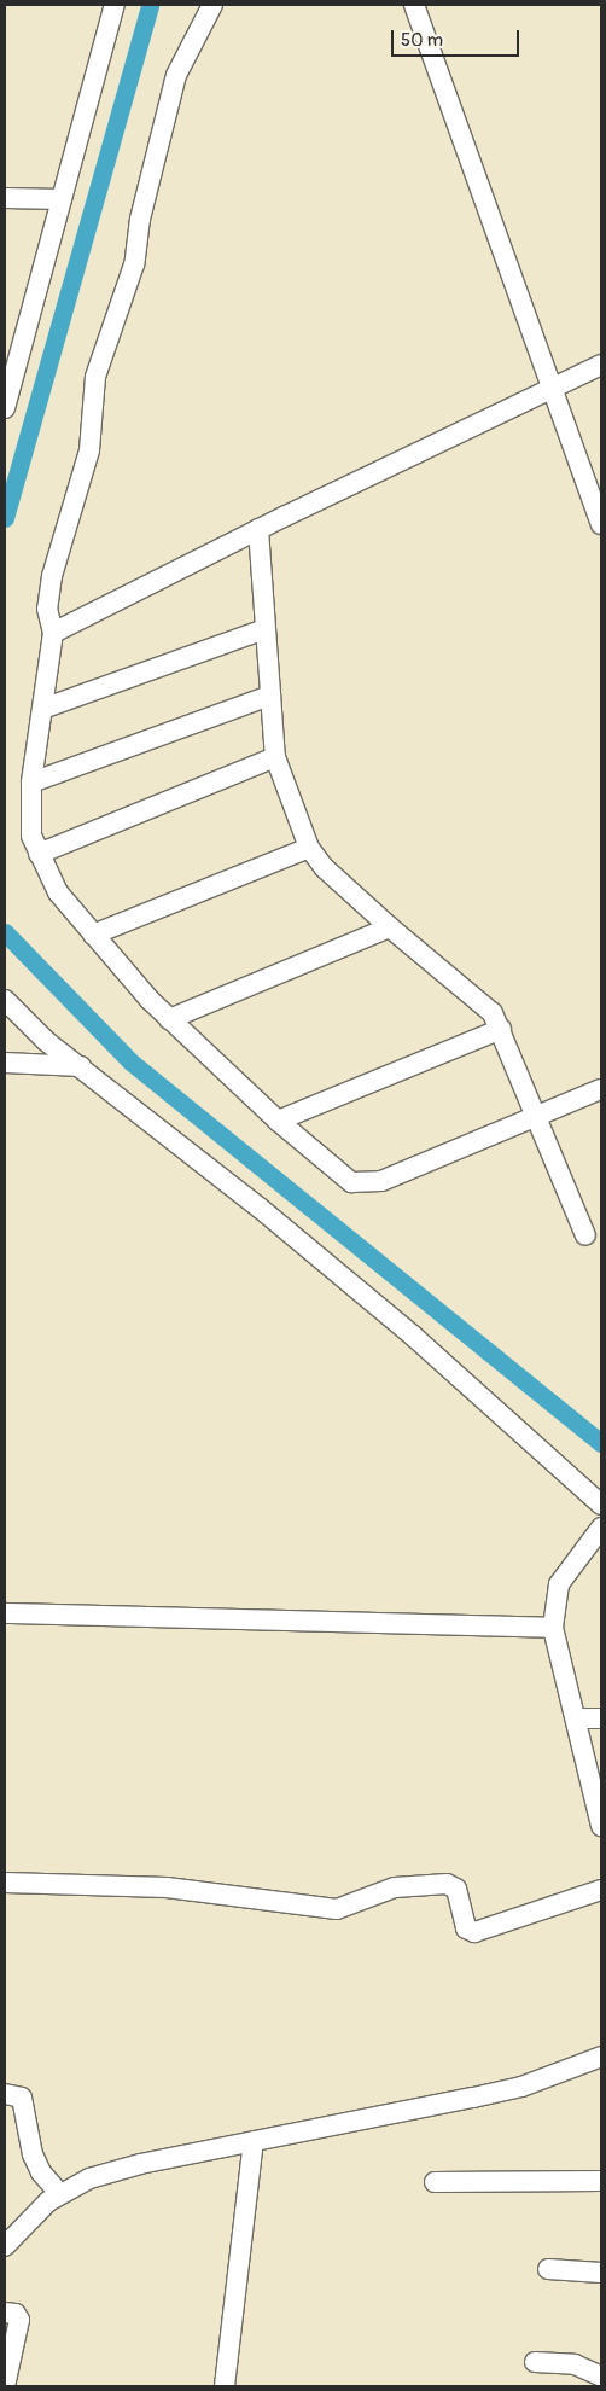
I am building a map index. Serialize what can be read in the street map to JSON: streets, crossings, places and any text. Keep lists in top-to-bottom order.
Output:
{
  "scale_bar": "50 m"
}
